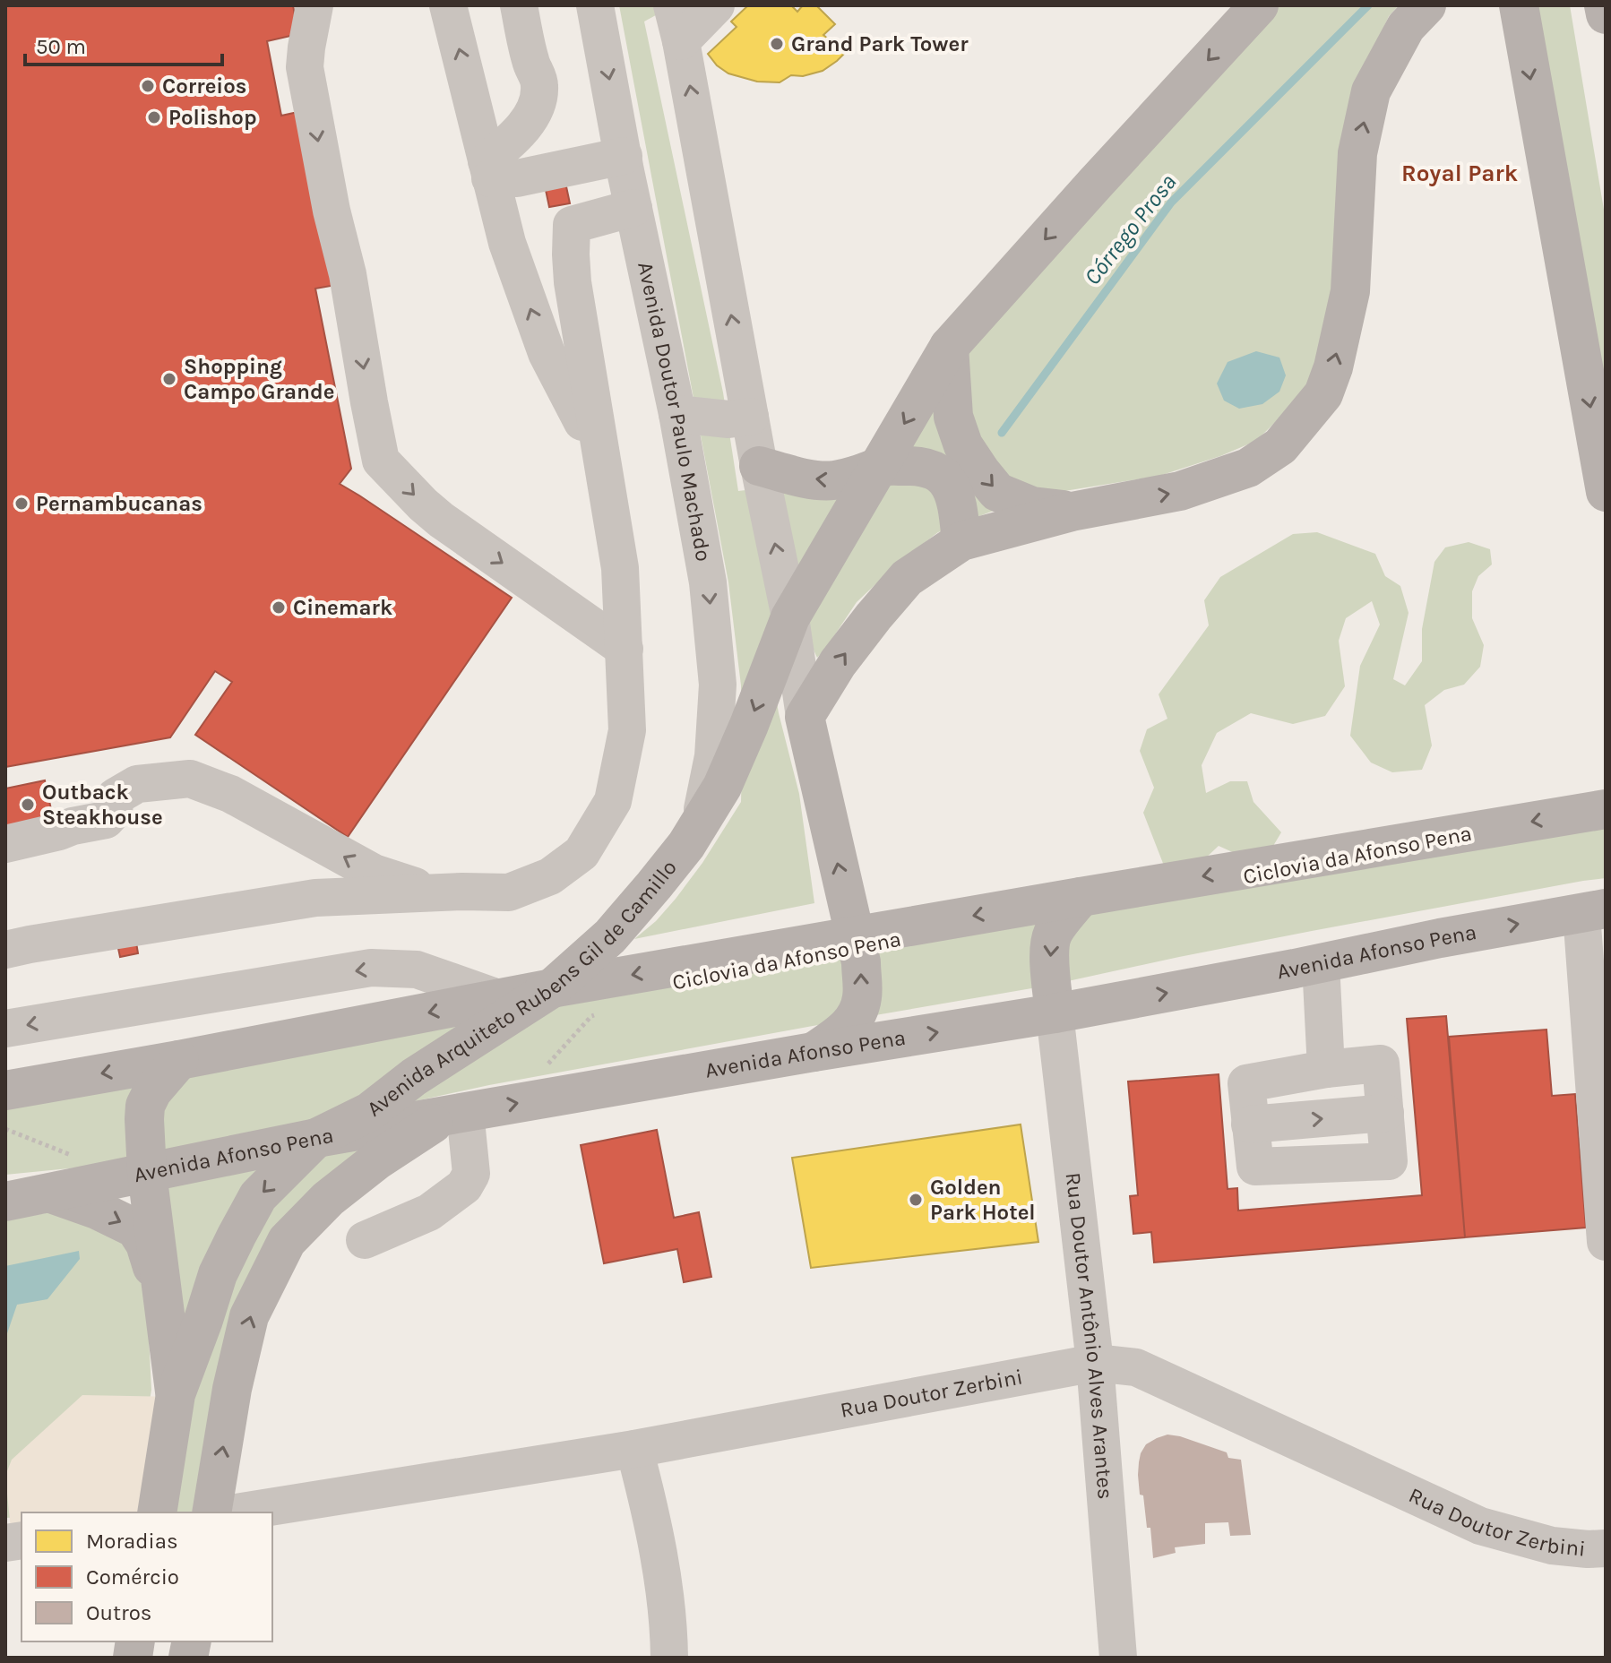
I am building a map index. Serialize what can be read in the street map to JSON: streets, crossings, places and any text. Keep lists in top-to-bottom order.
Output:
{
  "streets": {
    "main road": ["Avenida Afonso Pena", "Avenida Arquiteto Rubens Gil de Camillo"],
    "street": ["Avenida Doutor Paulo Machado", "Rua Doutor Antônio Alves Arantes", "Rua Doutor Zerbini"]
  },
  "crossings": [
    ["Avenida Doutor Paulo Machado", "Avenida Arquiteto Rubens Gil de Camillo"],
    ["Avenida Afonso Pena", "Avenida Arquiteto Rubens Gil de Camillo"],
    ["Avenida Afonso Pena", "Rua Doutor Antônio Alves Arantes"],
    ["Rua Doutor Antônio Alves Arantes", "Rua Doutor Zerbini"]
  ],
  "districts": ["Royal Park"],
  "water": ["Córrego Prosa"],
  "places": [
    "Grand Park Tower",
    "Correios",
    "Polishop",
    "Shopping Campo Grande",
    "Pernambucanas",
    "Cinemark",
    "Outback Steakhouse",
    "Golden Park Hotel"
  ],
  "legend": ["Moradias", "Comércio", "Outros"],
  "scale_bar": "50 m"
}
